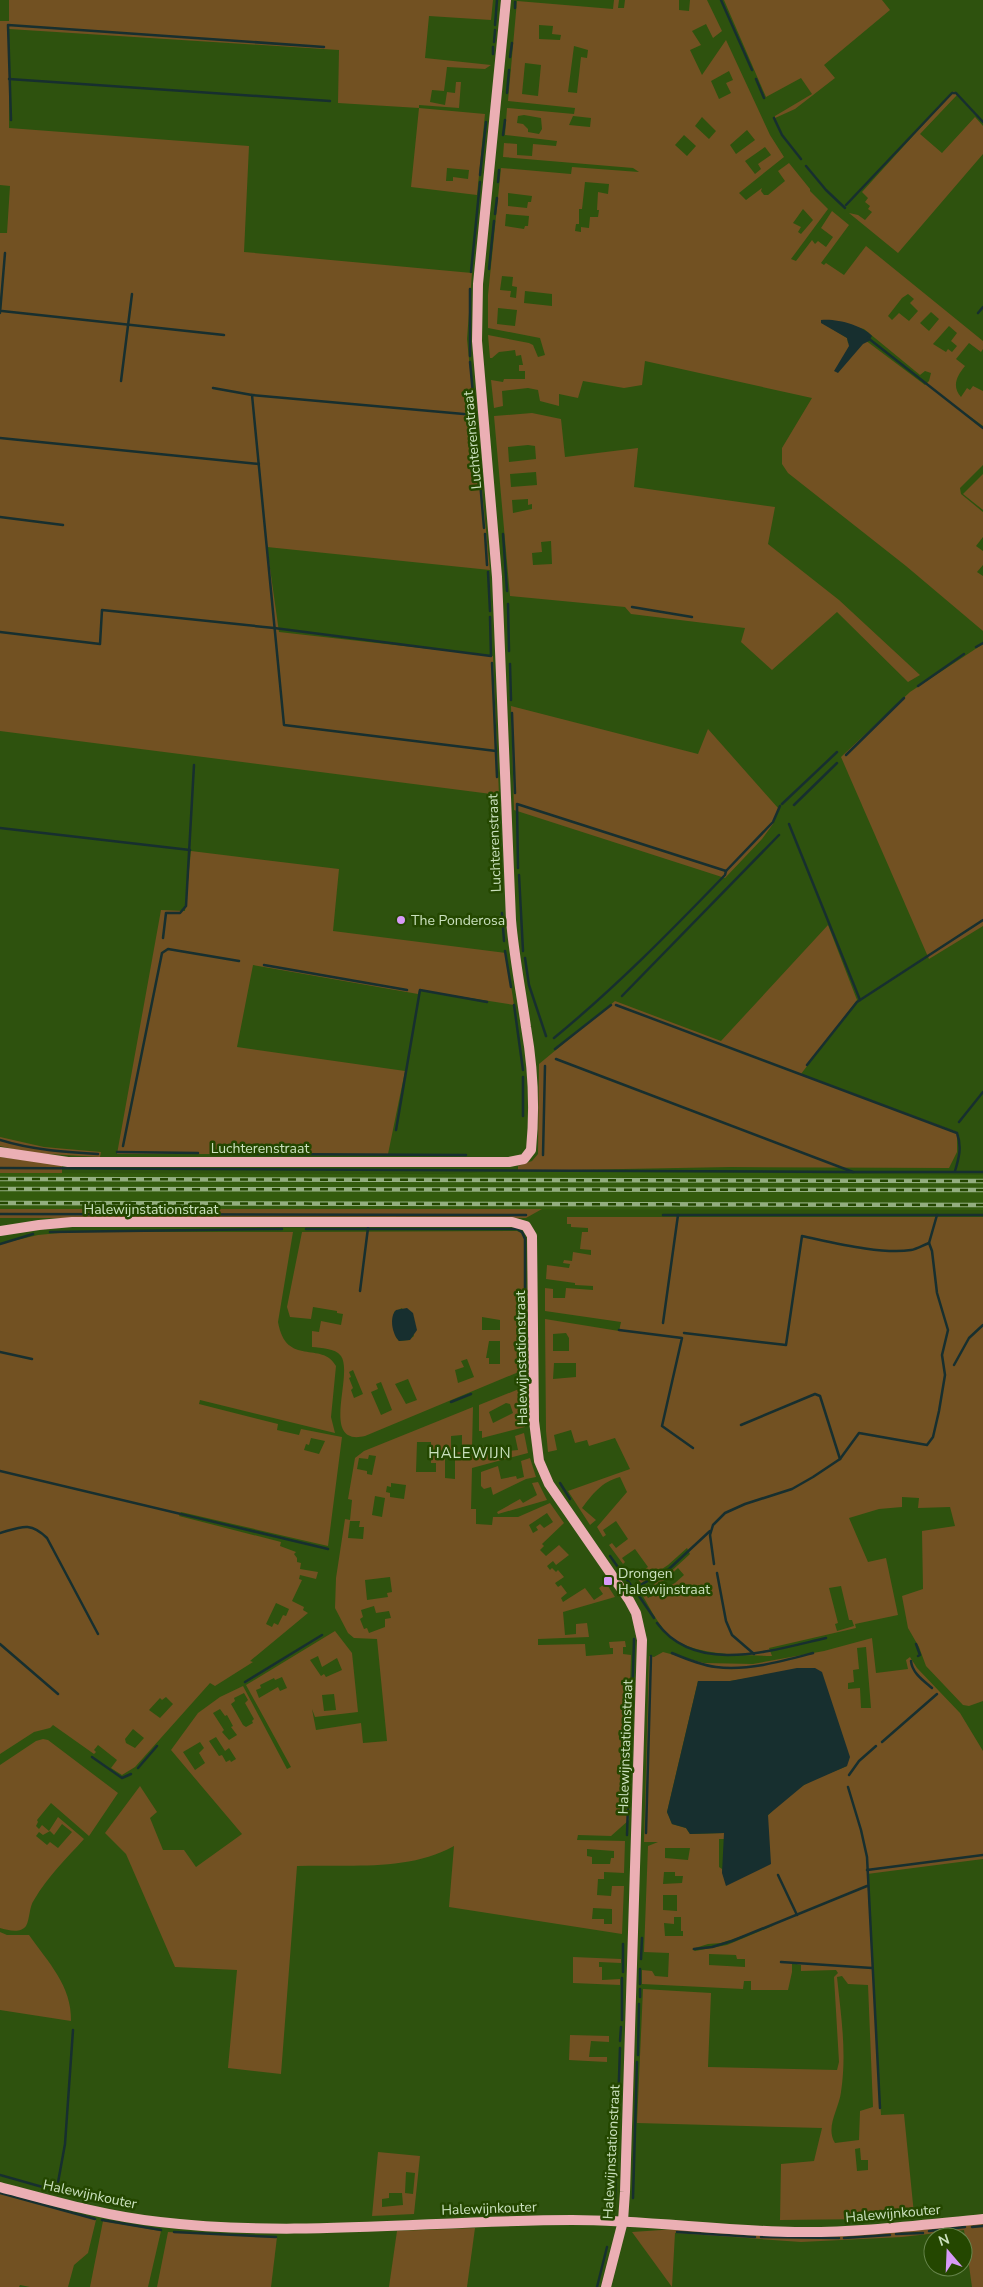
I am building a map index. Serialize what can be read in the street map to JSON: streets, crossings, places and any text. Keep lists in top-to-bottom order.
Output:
{
  "streets": {
    "street": ["Luchterenstraat", "Halewijnstationstraat", "Halewijnkouter"]
  },
  "crossings": [
    ["Halewijnstationstraat", "Halewijnkouter"]
  ],
  "districts": ["HALEWIJN"],
  "places": {
    "other": ["The Ponderosa"],
    "transit": ["Drongen Halewijnstraat"]
  },
  "north": "top"
}
